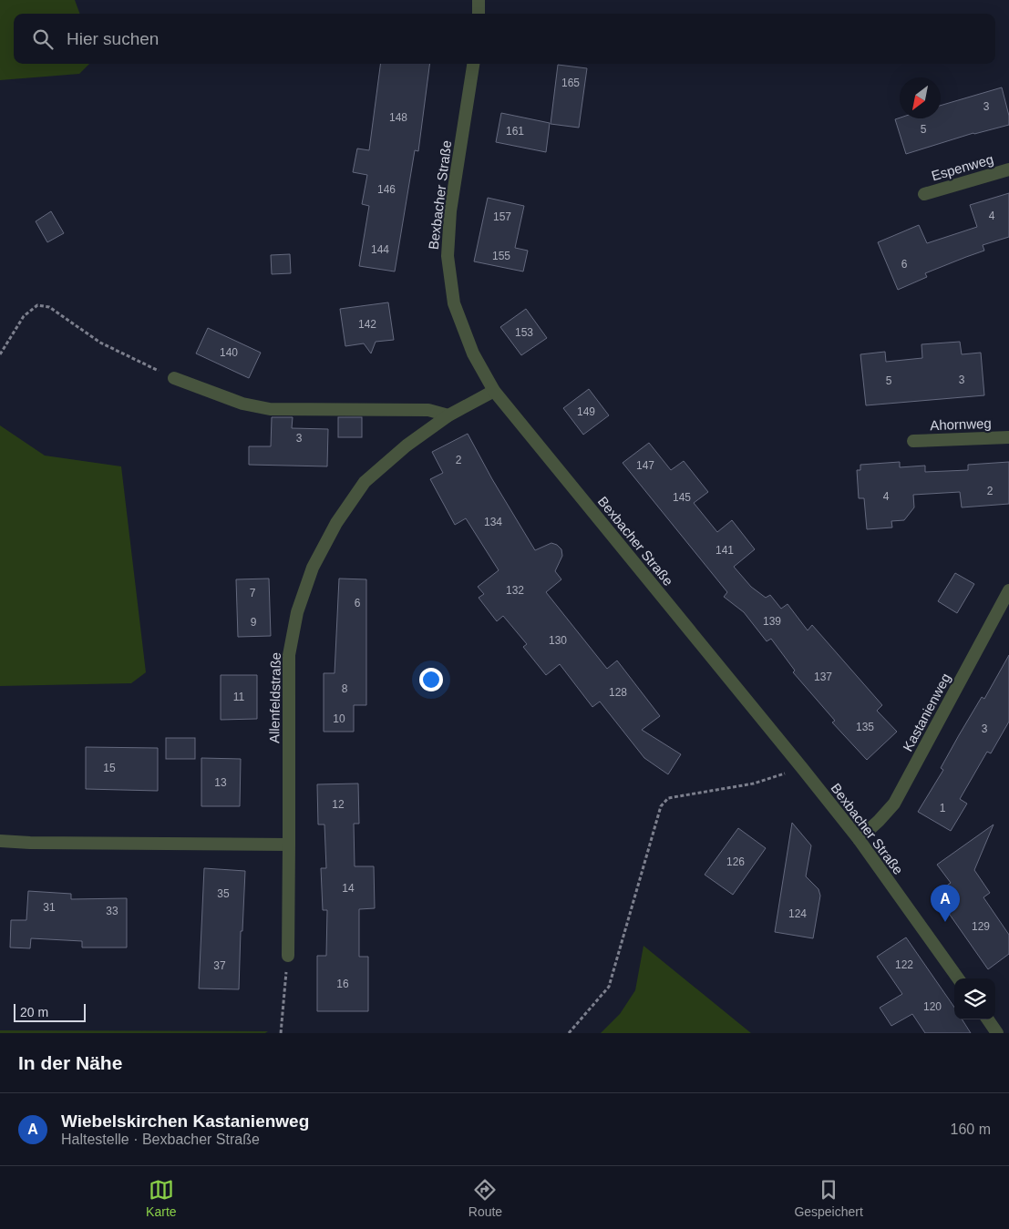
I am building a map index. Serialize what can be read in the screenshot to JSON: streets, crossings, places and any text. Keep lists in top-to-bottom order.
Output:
{
  "streets": {
    "street": [
      "Espenweg",
      "Bexbacher Straße",
      "Ahornweg",
      "Allenfeldstraße",
      "Kastanienweg"
    ]
  },
  "crossings": [
    ["Bexbacher Straße", "Allenfeldstraße"],
    ["Bexbacher Straße", "Kastanienweg"]
  ],
  "house_numbers": [
    "165",
    "3",
    "148",
    "5",
    "161",
    "146",
    "4",
    "157",
    "144",
    "155",
    "6",
    "142",
    "153",
    "140",
    "3",
    "5",
    "149",
    "3",
    "2",
    "147",
    "2",
    "4",
    "145",
    "134",
    "141",
    "132",
    "7",
    "6",
    "139",
    "9",
    "130",
    "137",
    "8",
    "128",
    "11",
    "10",
    "135",
    "3",
    "15",
    "13",
    "12",
    "1",
    "126",
    "14",
    "35",
    "31",
    "33",
    "124",
    "129",
    "122",
    "37",
    "16",
    "120"
  ],
  "scale_bar": "20 m",
  "north": "bottom left",
  "page": {
    "search": "Hier suchen",
    "pins": "A",
    "scale": "20 m",
    "heading": "In der Nähe",
    "list": [
      {
        "mark": "A",
        "name": "Wiebelskirchen Kastanienweg",
        "note": "Haltestelle · Bexbacher Straße",
        "value": "160 m"
      }
    ],
    "nav": ["Karte", "Route", "Gespeichert"]
  }
}
